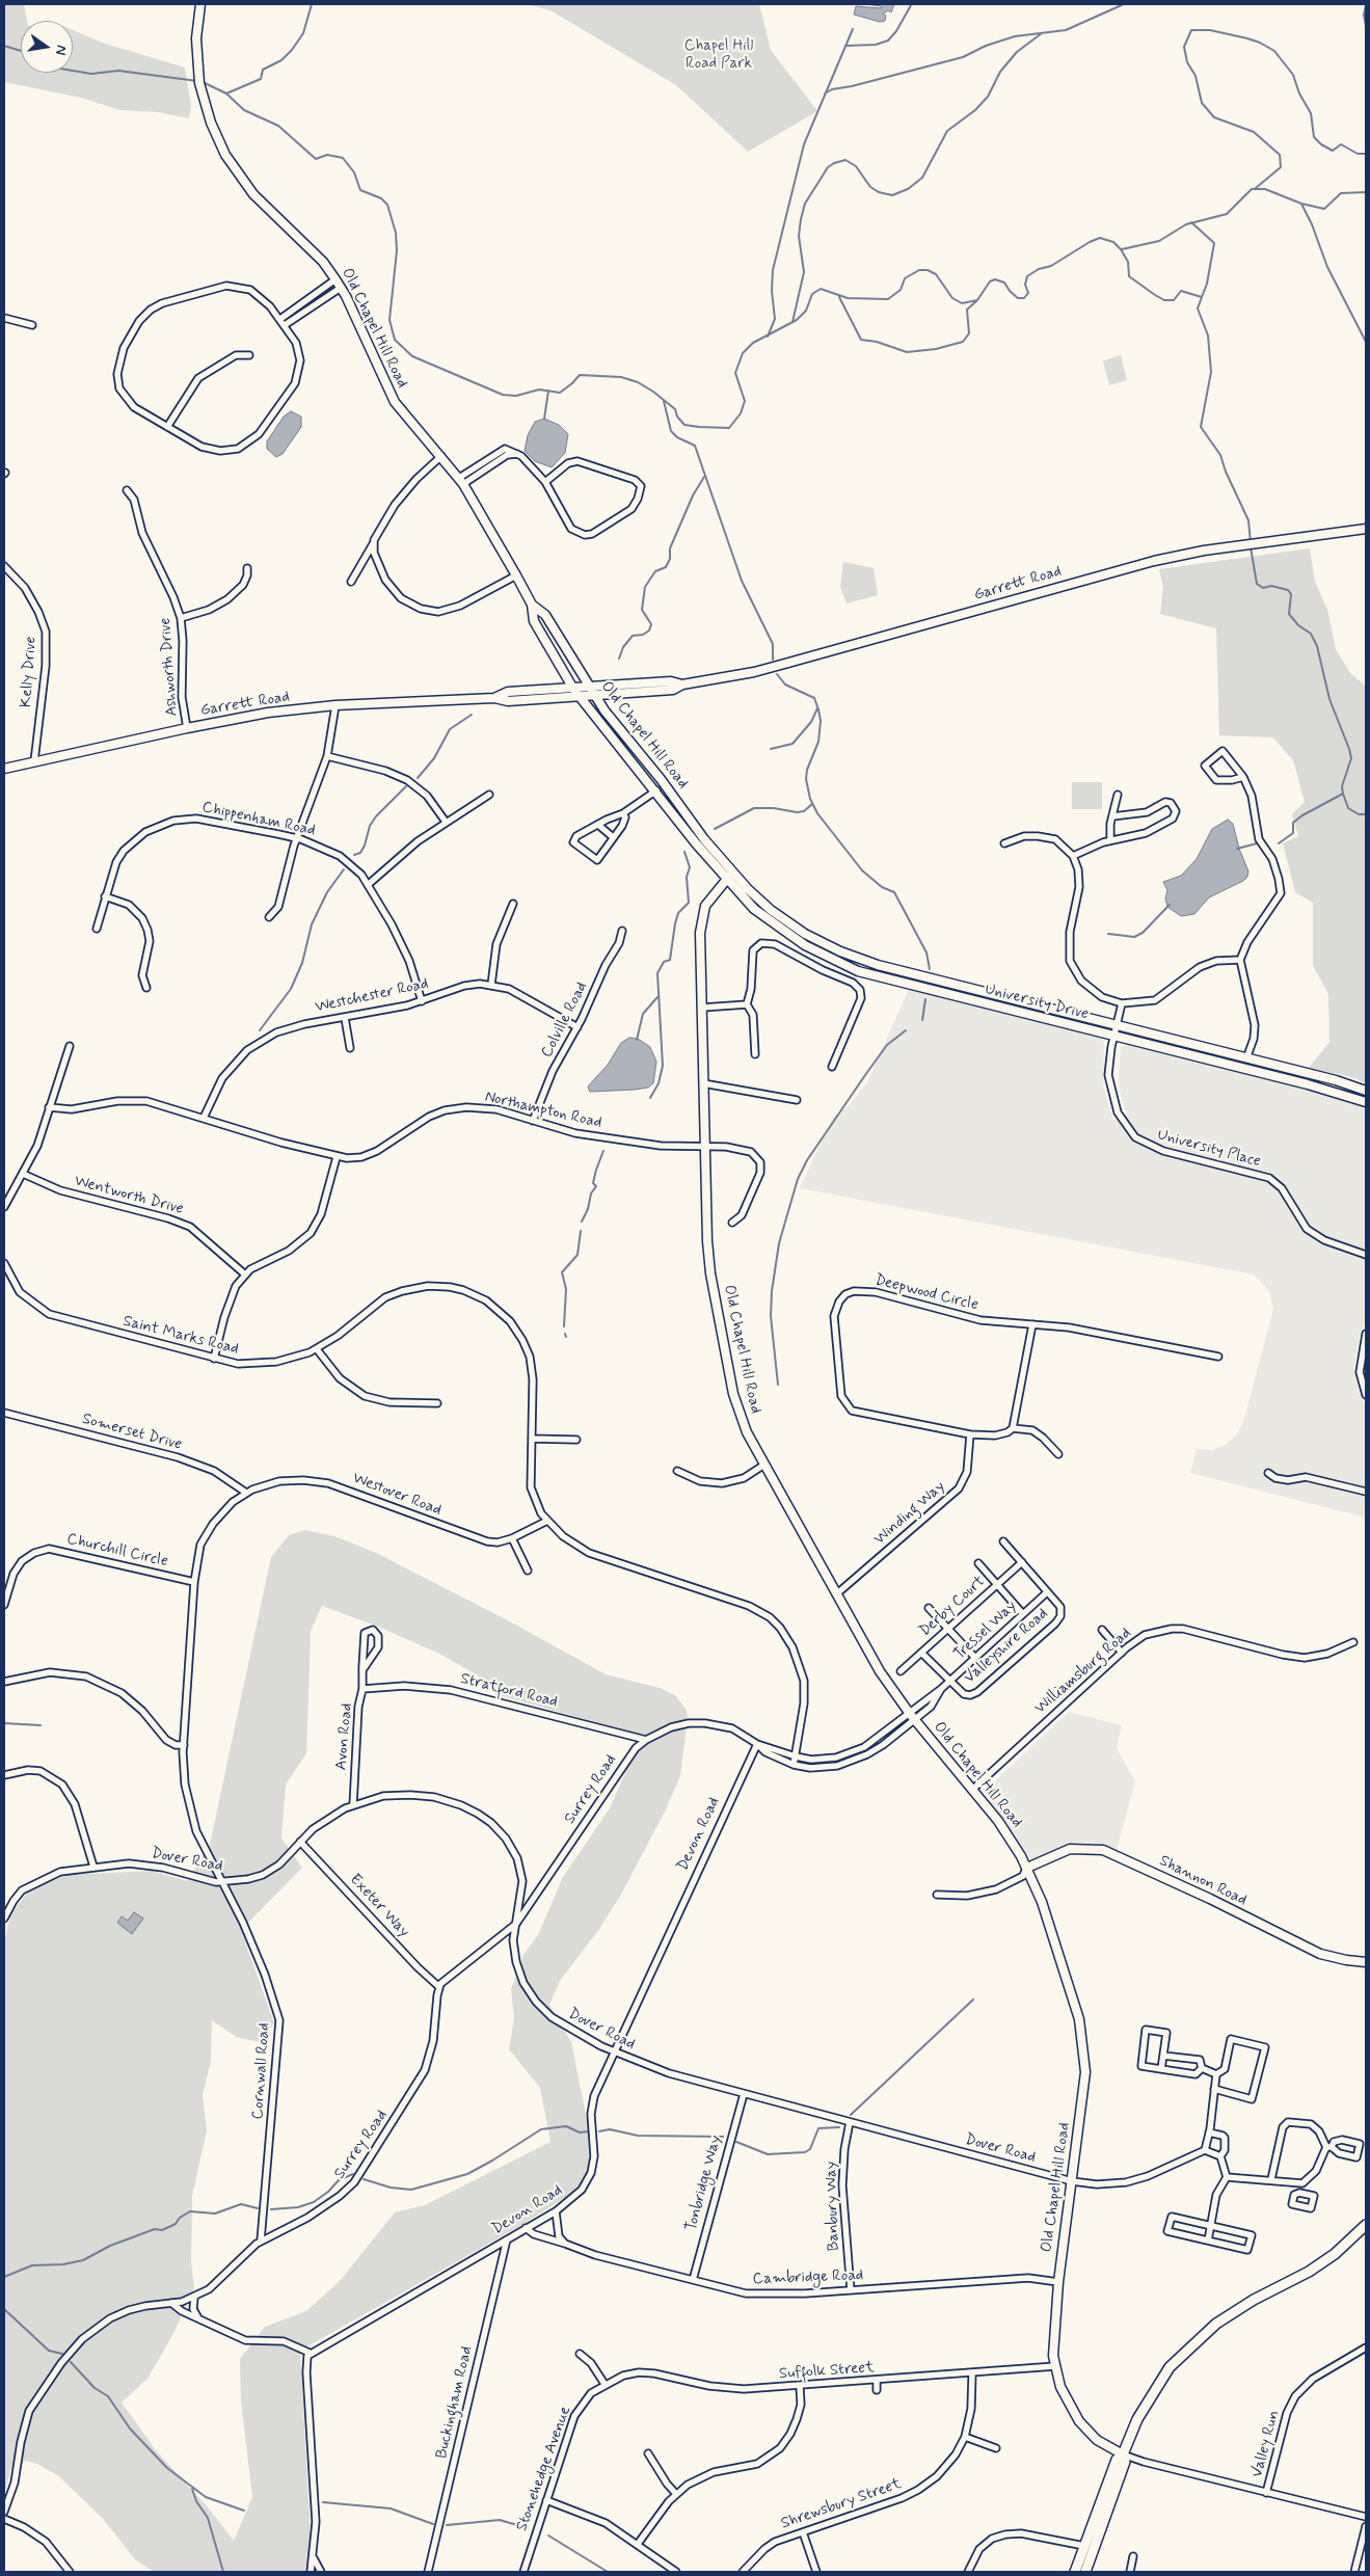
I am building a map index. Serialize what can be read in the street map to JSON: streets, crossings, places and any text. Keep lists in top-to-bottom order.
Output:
{
  "streets": {
    "street": [
      "Old Chapel Hill Road",
      "Garrett Road",
      "Ashworth Drive",
      "Kelly Drive",
      "Chippenham Road",
      "Westchester Road",
      "University Drive",
      "Colville Road",
      "Northampton Road",
      "University Place",
      "Wentworth Drive",
      "Deepwood Circle",
      "Saint Marks Road",
      "Somerset Drive",
      "Westover Road",
      "Winding Way",
      "Churchill Circle",
      "Derby Court",
      "Tressel Way",
      "Valleyshire Road",
      "Williamsburg Road",
      "Stratford Road",
      "Avon Road",
      "Surrey Road",
      "Devon Road",
      "Dover Road",
      "Shannon Road",
      "Exeter Way",
      "Cornwall Road",
      "Tonbridge Way",
      "Banbury Way",
      "Cambridge Road",
      "Suffolk Street",
      "Buckingham Road",
      "Valley Run",
      "Stonehedge Avenue",
      "Shrewsbury Street"
    ]
  },
  "crossings": [
    ["Old Chapel Hill Road", "Garrett Road"],
    ["Old Chapel Hill Road", "University Drive"],
    ["Old Chapel Hill Road", "Northampton Road"],
    ["Old Chapel Hill Road", "Winding Way"],
    ["Old Chapel Hill Road", "Tressel Way"],
    ["Old Chapel Hill Road", "Williamsburg Road"],
    ["Old Chapel Hill Road", "Dover Road"],
    ["Old Chapel Hill Road", "Shannon Road"],
    ["Old Chapel Hill Road", "Cambridge Road"],
    ["Old Chapel Hill Road", "Suffolk Street"],
    ["Old Chapel Hill Road", "Valley Run"],
    ["Garrett Road", "Ashworth Drive"],
    ["Garrett Road", "Kelly Drive"],
    ["Chippenham Road", "Westchester Road"],
    ["Westchester Road", "Colville Road"],
    ["Westchester Road", "Northampton Road"],
    ["University Drive", "University Place"],
    ["Colville Road", "Northampton Road"],
    ["Deepwood Circle", "Winding Way"],
    ["Saint Marks Road", "Westover Road"],
    ["Somerset Drive", "Westover Road"],
    ["Westover Road", "Churchill Circle"],
    ["Westover Road", "Dover Road"],
    ["Westover Road", "Cornwall Road"],
    ["Derby Court", "Valleyshire Road"],
    ["Tressel Way", "Valleyshire Road"],
    ["Stratford Road", "Avon Road"],
    ["Stratford Road", "Surrey Road"],
    ["Avon Road", "Dover Road"],
    ["Surrey Road", "Devon Road"],
    ["Surrey Road", "Dover Road"],
    ["Surrey Road", "Exeter Way"],
    ["Surrey Road", "Cornwall Road"],
    ["Devon Road", "Dover Road"],
    ["Devon Road", "Cambridge Road"],
    ["Devon Road", "Buckingham Road"],
    ["Dover Road", "Exeter Way"],
    ["Dover Road", "Cornwall Road"],
    ["Dover Road", "Tonbridge Way"],
    ["Dover Road", "Banbury Way"],
    ["Tonbridge Way", "Cambridge Road"],
    ["Banbury Way", "Cambridge Road"],
    ["Suffolk Street", "Stonehedge Avenue"],
    ["Suffolk Street", "Shrewsbury Street"]
  ],
  "parks": ["Chapel Hill Road Park"],
  "north": "right"
}
